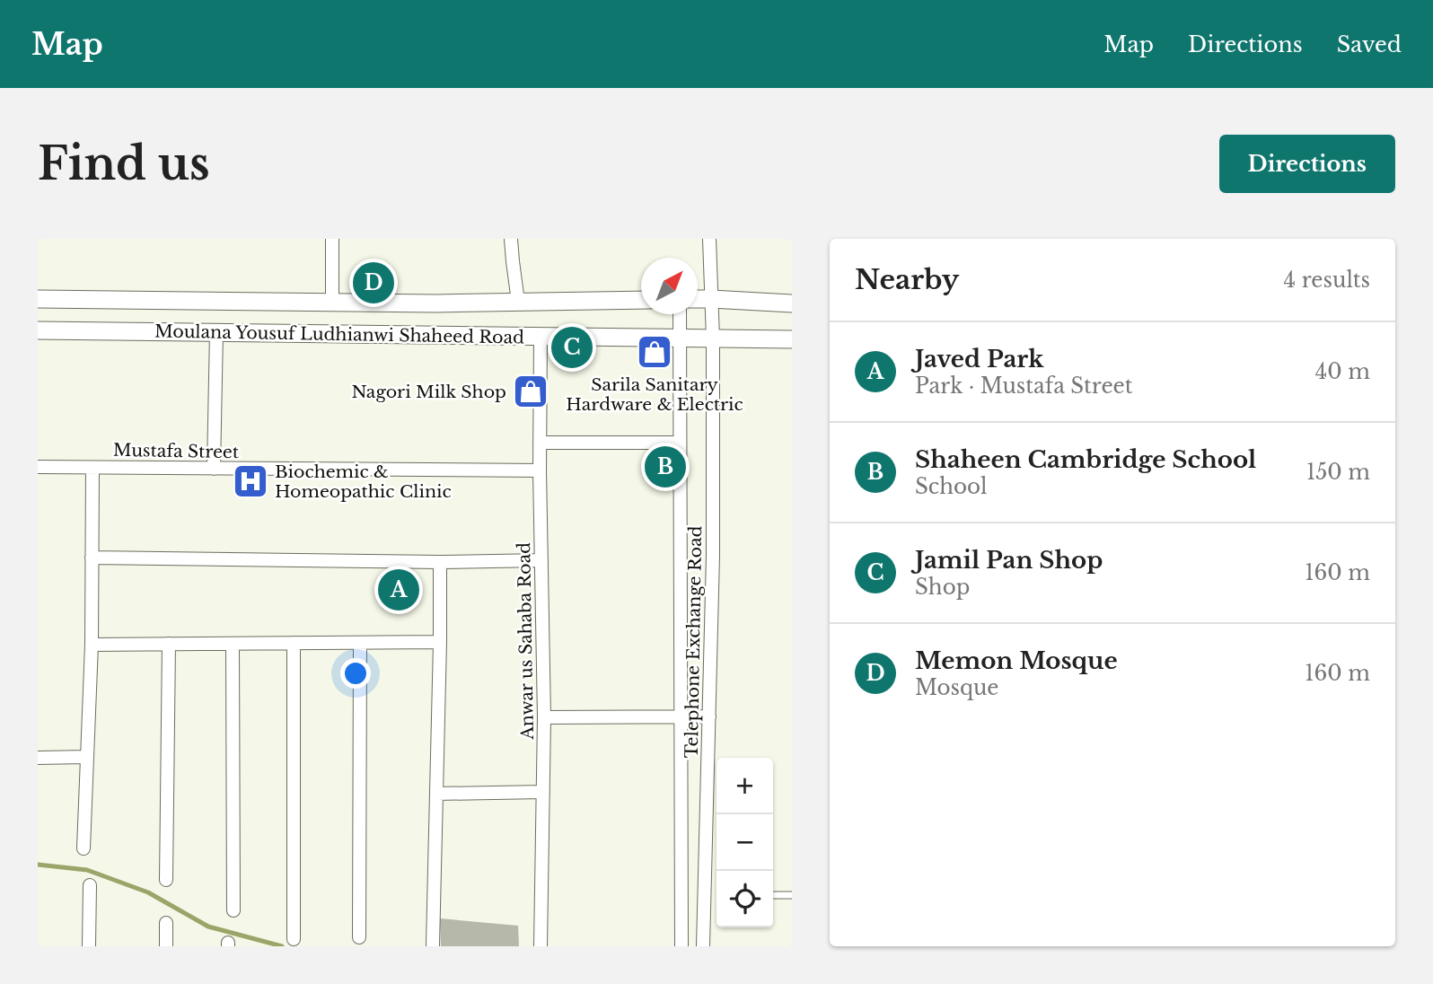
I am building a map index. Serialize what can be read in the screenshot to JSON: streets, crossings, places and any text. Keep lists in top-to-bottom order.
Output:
{
  "streets": {
    "street": [
      "Moulana Yousuf Ludhianwi Shaheed Road",
      "Mustafa Street",
      "Anwar us Sahaba Road",
      "Telephone Exchange Road"
    ]
  },
  "crossings": [
    ["Moulana Yousuf Ludhianwi Shaheed Road", "Anwar us Sahaba Road"],
    ["Moulana Yousuf Ludhianwi Shaheed Road", "Telephone Exchange Road"],
    ["Mustafa Street", "Anwar us Sahaba Road"]
  ],
  "places": {
    "shop": ["Sarila Sanitary Hardware & Electric", "Nagori Milk Shop"],
    "hospital": ["Biochemic & Homeopathic Clinic"]
  },
  "north": "top right",
  "page": {
    "header": "Map",
    "nav": ["Map", "Directions", "Saved"],
    "buttons": "Directions",
    "title": "Find us",
    "heading": ["Nearby", "4 results"],
    "pins": [
      "D",
      "C",
      "B",
      "A"
    ],
    "list": [
      {
        "mark": "A",
        "name": "Javed Park",
        "note": "Park · Mustafa Street",
        "value": "40 m"
      },
      {
        "mark": "B",
        "name": "Shaheen Cambridge School",
        "note": "School",
        "value": "150 m"
      },
      {
        "mark": "C",
        "name": "Jamil Pan Shop",
        "note": "Shop",
        "value": "160 m"
      },
      {
        "mark": "D",
        "name": "Memon Mosque",
        "note": "Mosque",
        "value": "160 m"
      }
    ],
    "map_buttons": ["+", "−"]
  }
}
